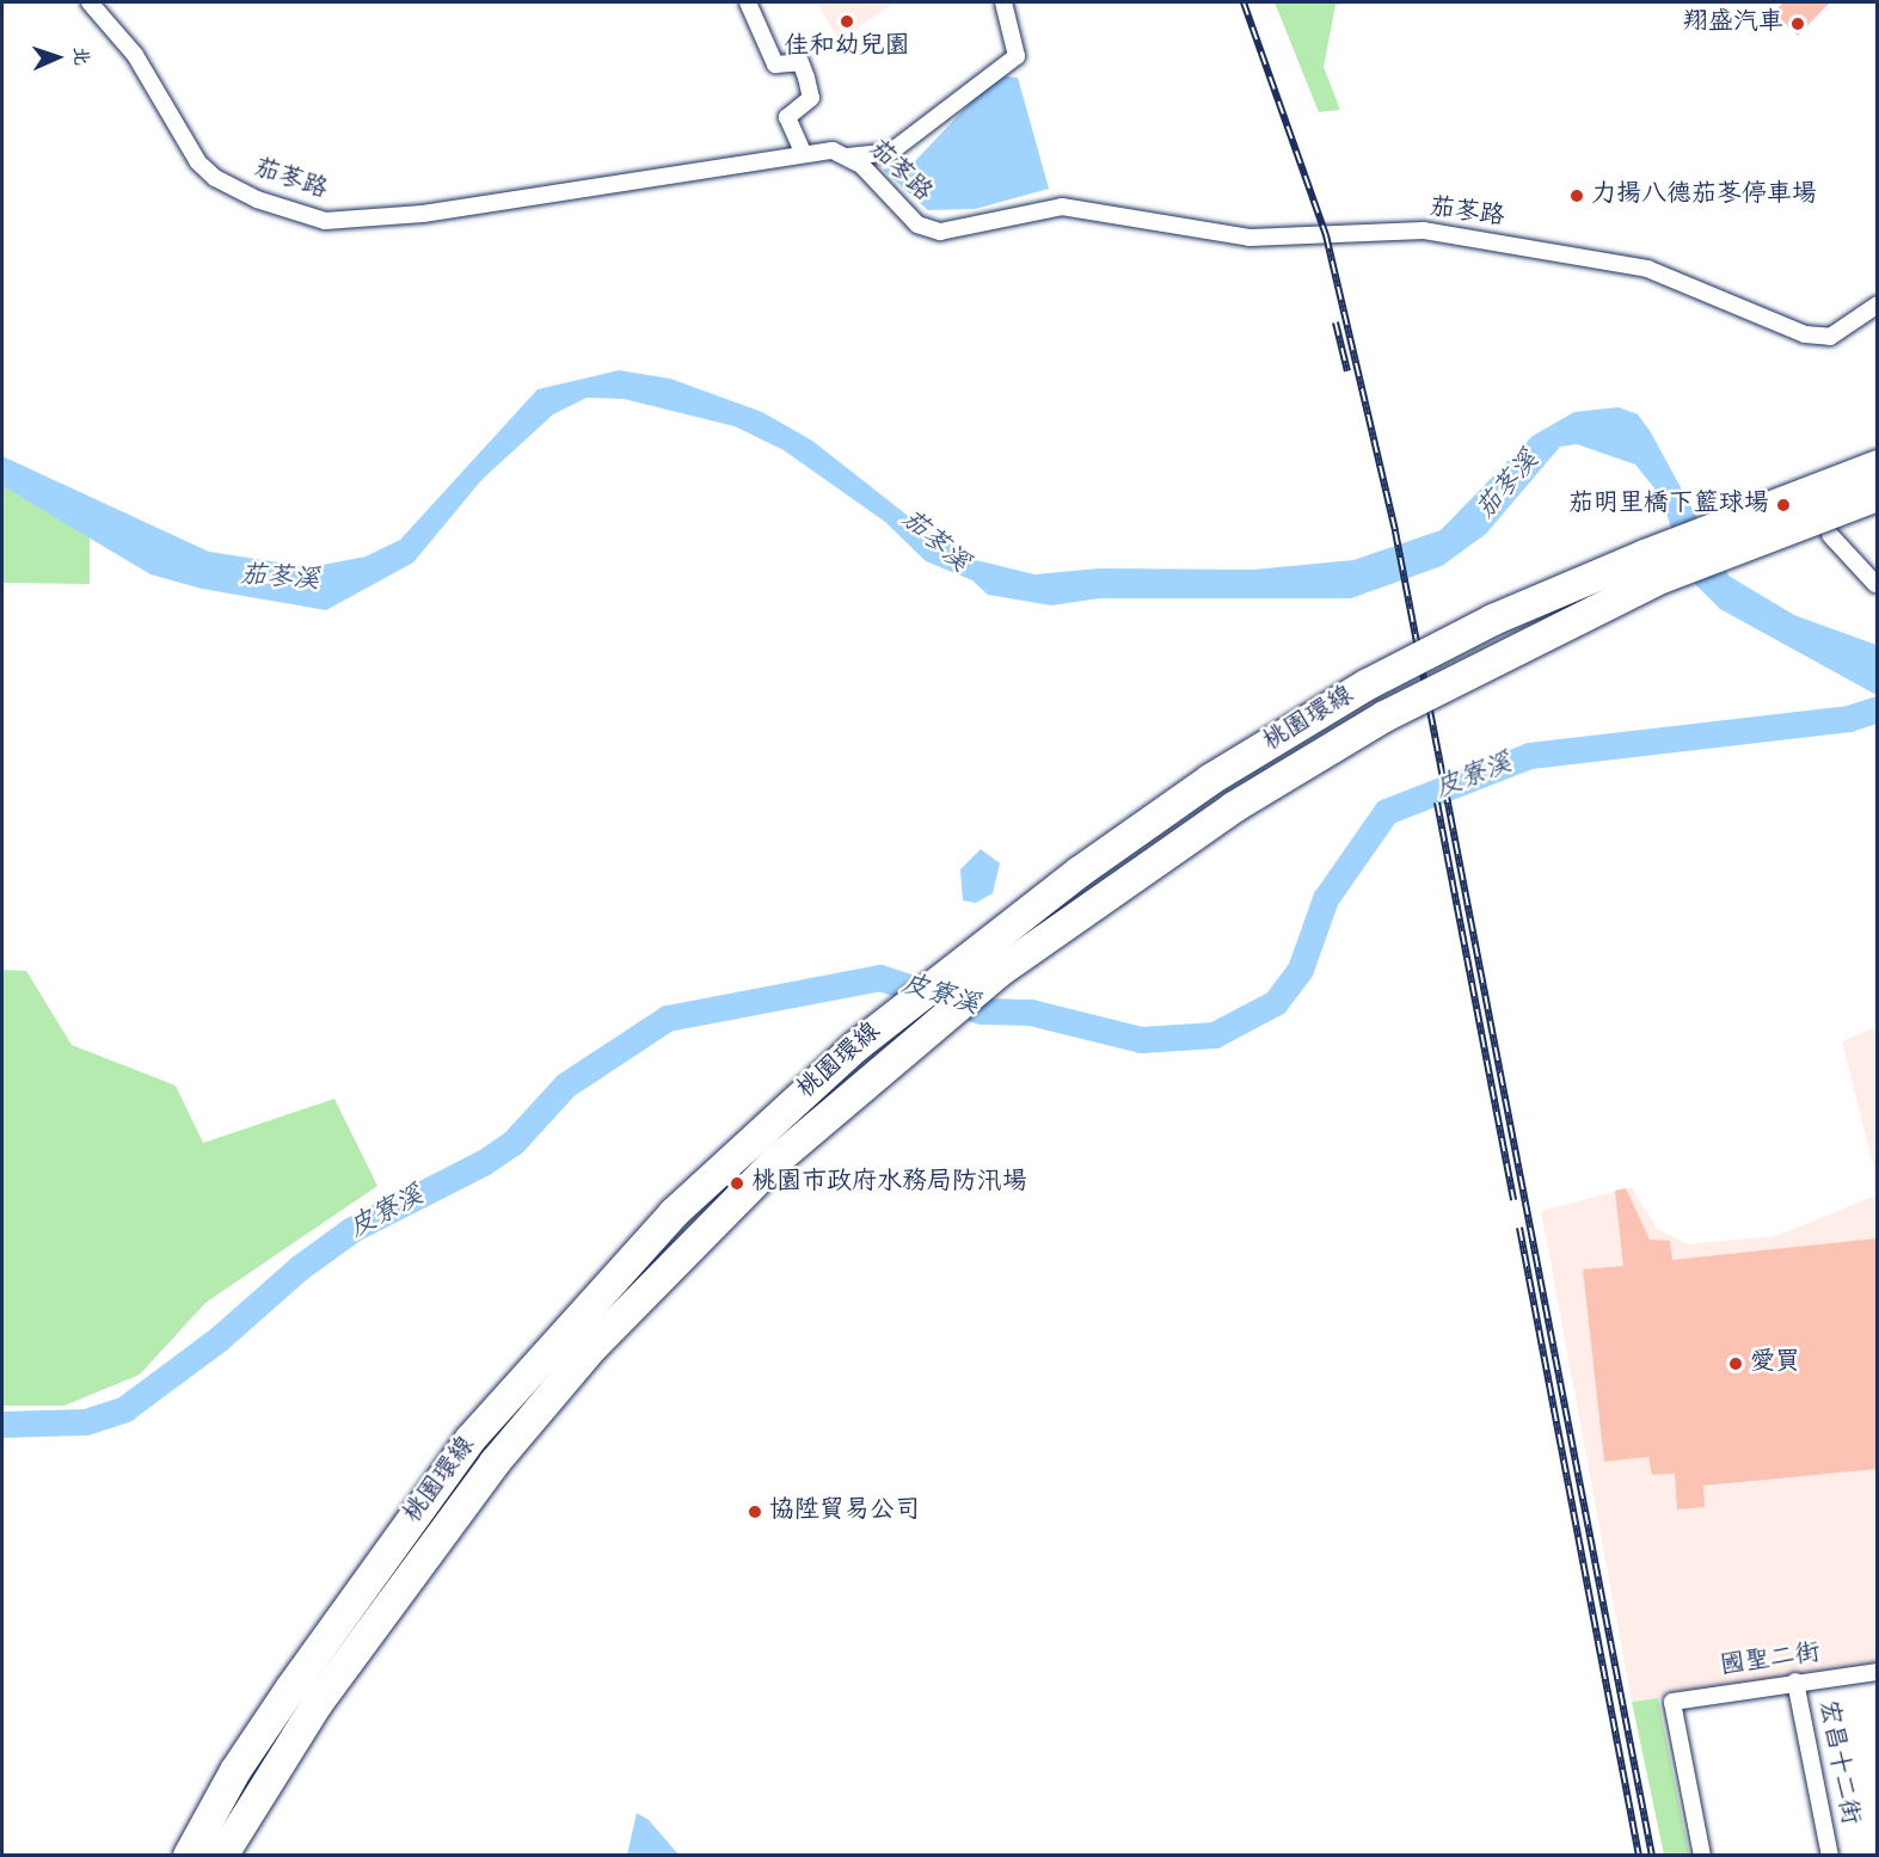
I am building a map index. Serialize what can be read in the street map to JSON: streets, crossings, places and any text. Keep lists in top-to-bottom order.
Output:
{
  "streets": {
    "highway": ["桃園環線"],
    "street": ["茄苳路", "國聖二街", "宏昌十二街"]
  },
  "crossings": [
    ["國聖二街", "宏昌十二街"]
  ],
  "water": ["茄苳溪", "皮寮溪"],
  "places": [
    "佳和幼兒園",
    "翔盛汽車",
    "力揚八德茄苳停車場",
    "茄明里橋下籃球場",
    "桃園市政府水務局防汛場",
    "愛買",
    "協陞貿易公司"
  ],
  "north": "right"
}
